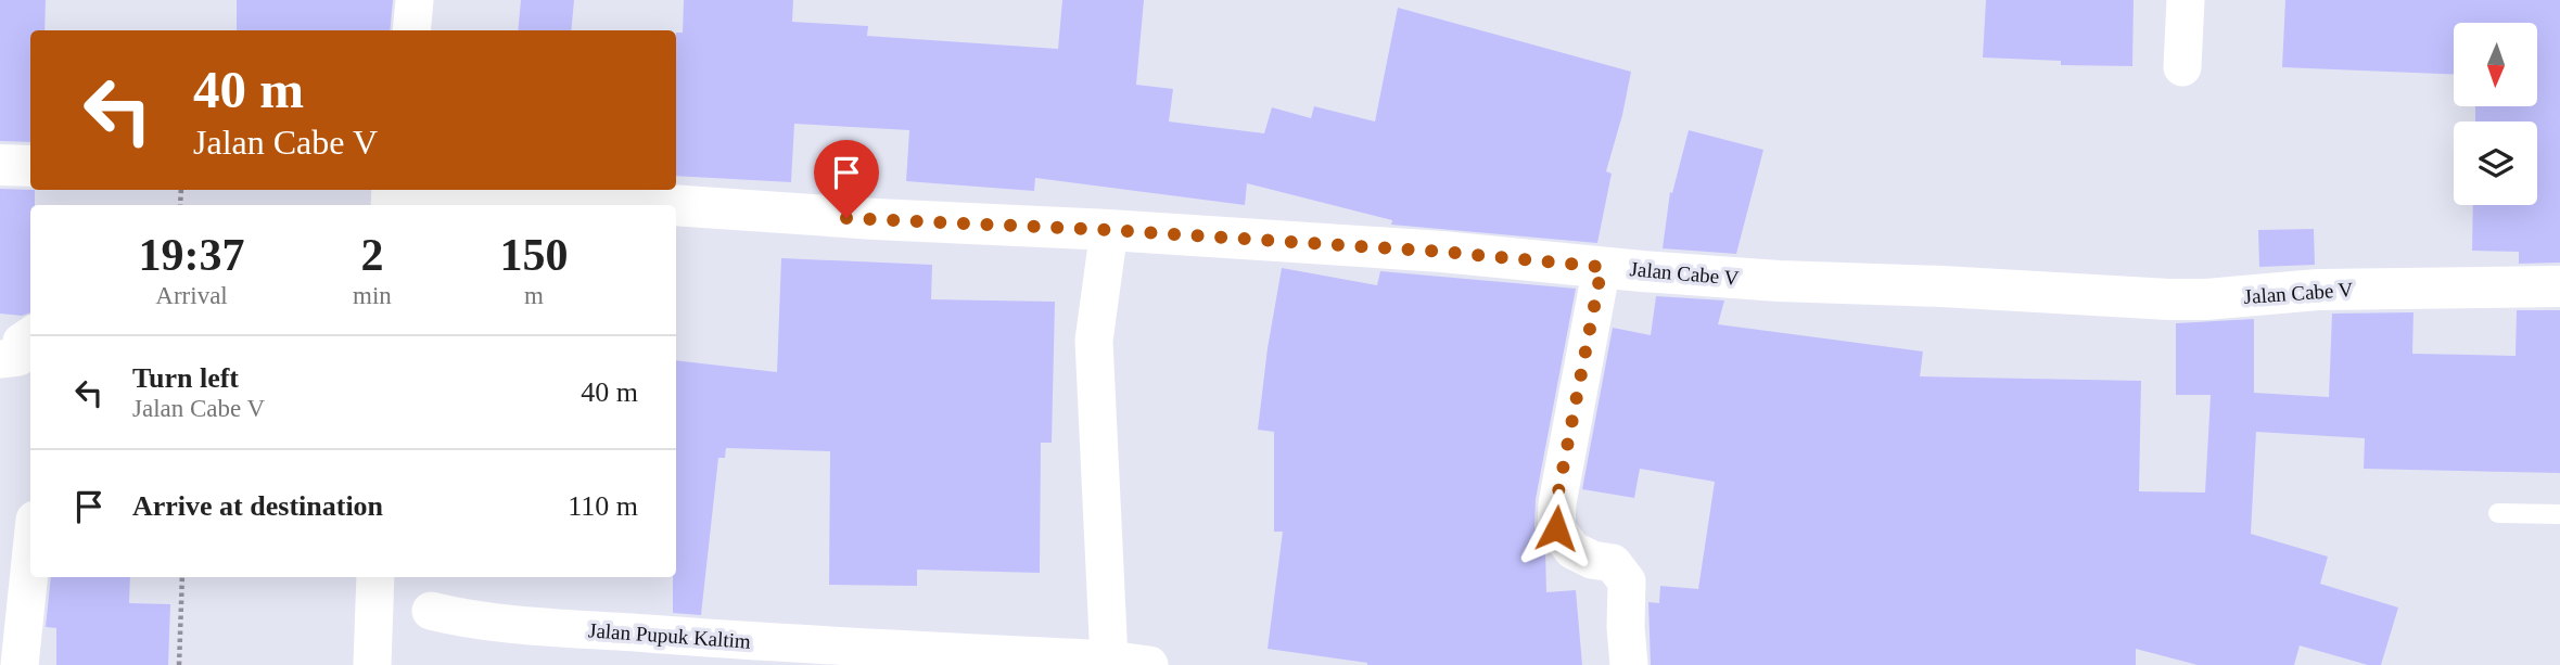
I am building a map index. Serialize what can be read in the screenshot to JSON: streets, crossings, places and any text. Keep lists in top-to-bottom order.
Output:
{
  "streets": {
    "street": ["Jalan Cabe V", "Jalan Pupuk Kaltim"]
  },
  "north": "bottom",
  "page": {
    "turn": ["40 m", "Jalan Cabe V"],
    "eta": [
      "19:37",
      "Arrival",
      "2",
      "min",
      "150",
      "m"
    ],
    "list": [
      {
        "name": "Turn left",
        "note": "Jalan Cabe V",
        "value": "40 m"
      },
      {
        "name": "Arrive at destination",
        "value": "110 m"
      }
    ]
  }
}
